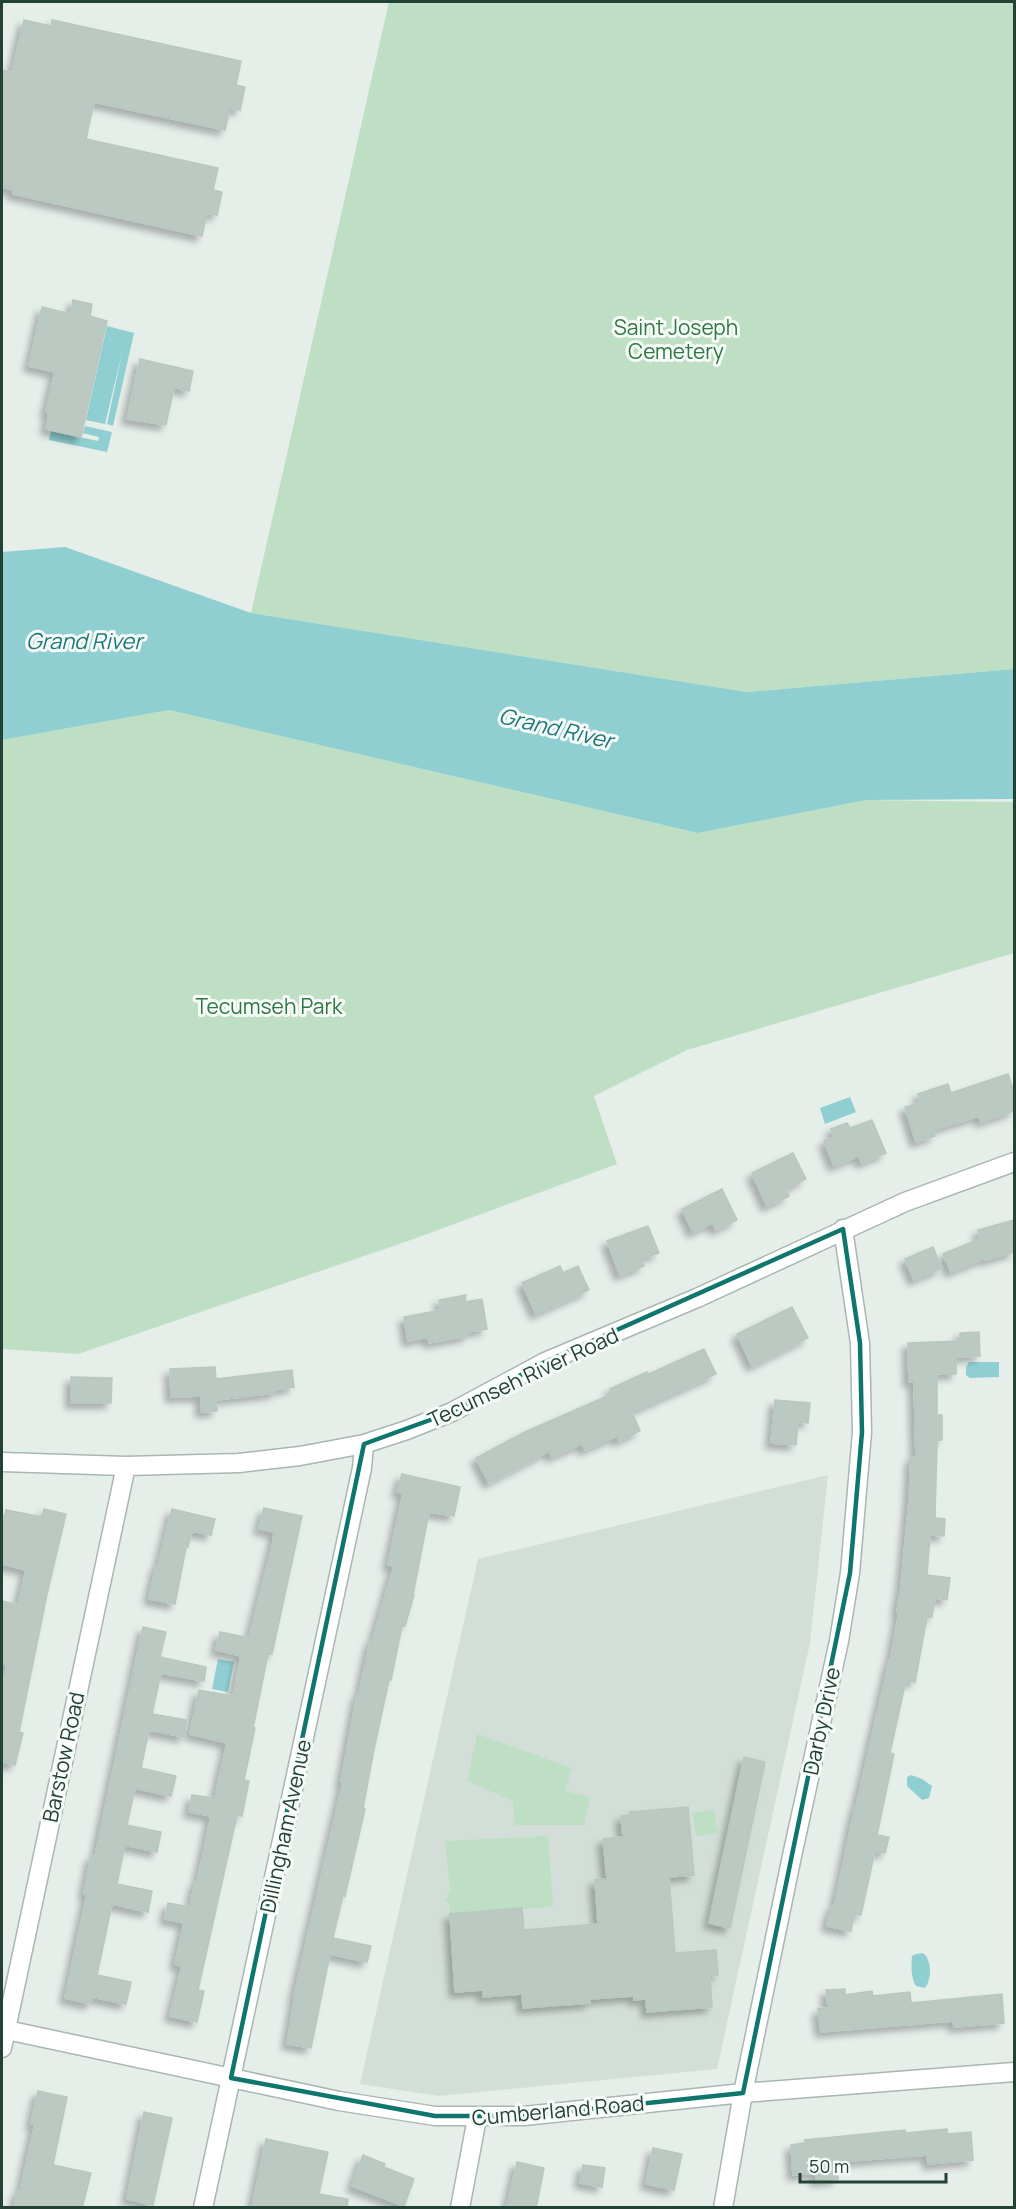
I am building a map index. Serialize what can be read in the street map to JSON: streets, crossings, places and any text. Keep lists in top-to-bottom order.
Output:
{
  "streets": {
    "street": [
      "Tecumseh River Road",
      "Darby Drive",
      "Barstow Road",
      "Dillingham Avenue",
      "Cumberland Road"
    ]
  },
  "crossings": [
    ["Tecumseh River Road", "Darby Drive"],
    ["Tecumseh River Road", "Barstow Road"],
    ["Tecumseh River Road", "Dillingham Avenue"],
    ["Darby Drive", "Cumberland Road"],
    ["Barstow Road", "Cumberland Road"],
    ["Dillingham Avenue", "Cumberland Road"]
  ],
  "water": ["Grand River"],
  "parks": ["Saint Joseph Cemetery", "Tecumseh Park"],
  "scale_bar": "50 m"
}
